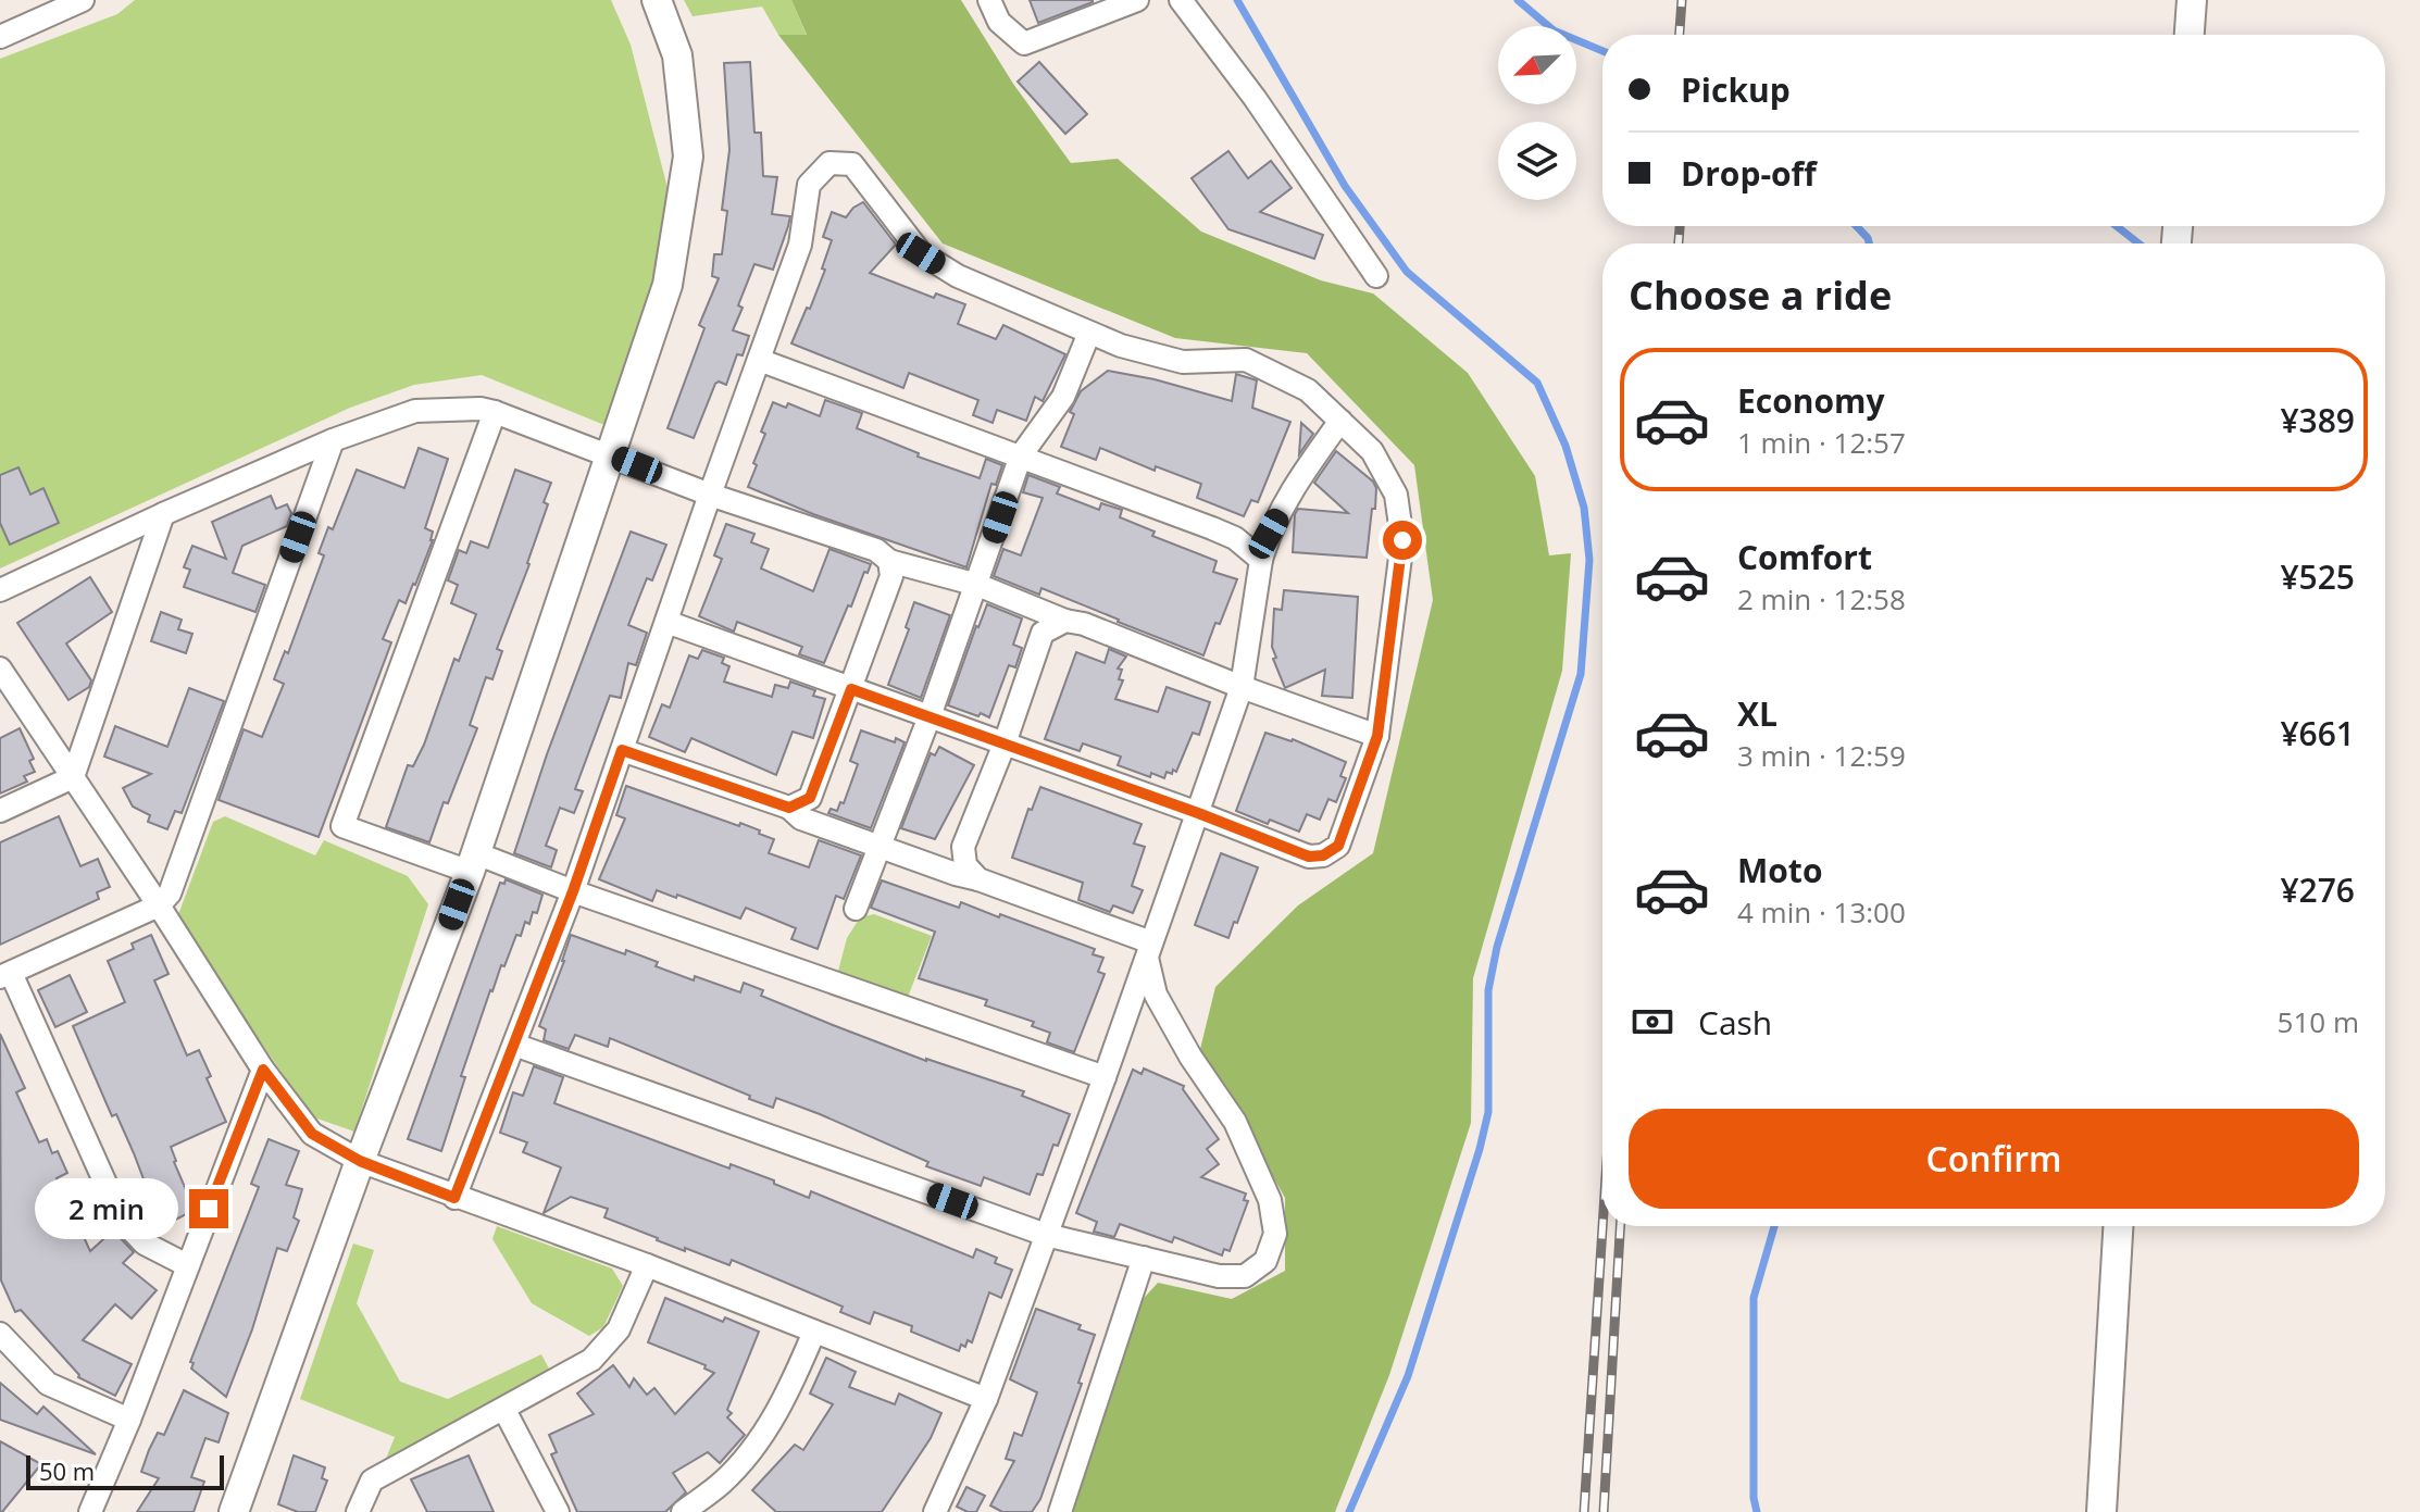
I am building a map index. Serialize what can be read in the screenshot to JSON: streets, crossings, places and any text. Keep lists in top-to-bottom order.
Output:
{
  "scale_bar": "50 m",
  "north": "bottom left",
  "page": {
    "banner": ["Pickup", "Drop-off"],
    "heading": "Choose a ride",
    "list": [
      {
        "name": "Economy",
        "note": "1 min · 12:57",
        "value": "¥389"
      },
      {
        "name": "Comfort",
        "note": "2 min · 12:58",
        "value": "¥525"
      },
      {
        "name": "XL",
        "note": "3 min · 12:59",
        "value": "¥661"
      },
      {
        "name": "Moto",
        "note": "4 min · 13:00",
        "value": "¥276"
      }
    ],
    "pay": ["Cash", "510 m"],
    "buttons": "Confirm",
    "bubble": "2 min",
    "scale": "50 m"
  }
}
